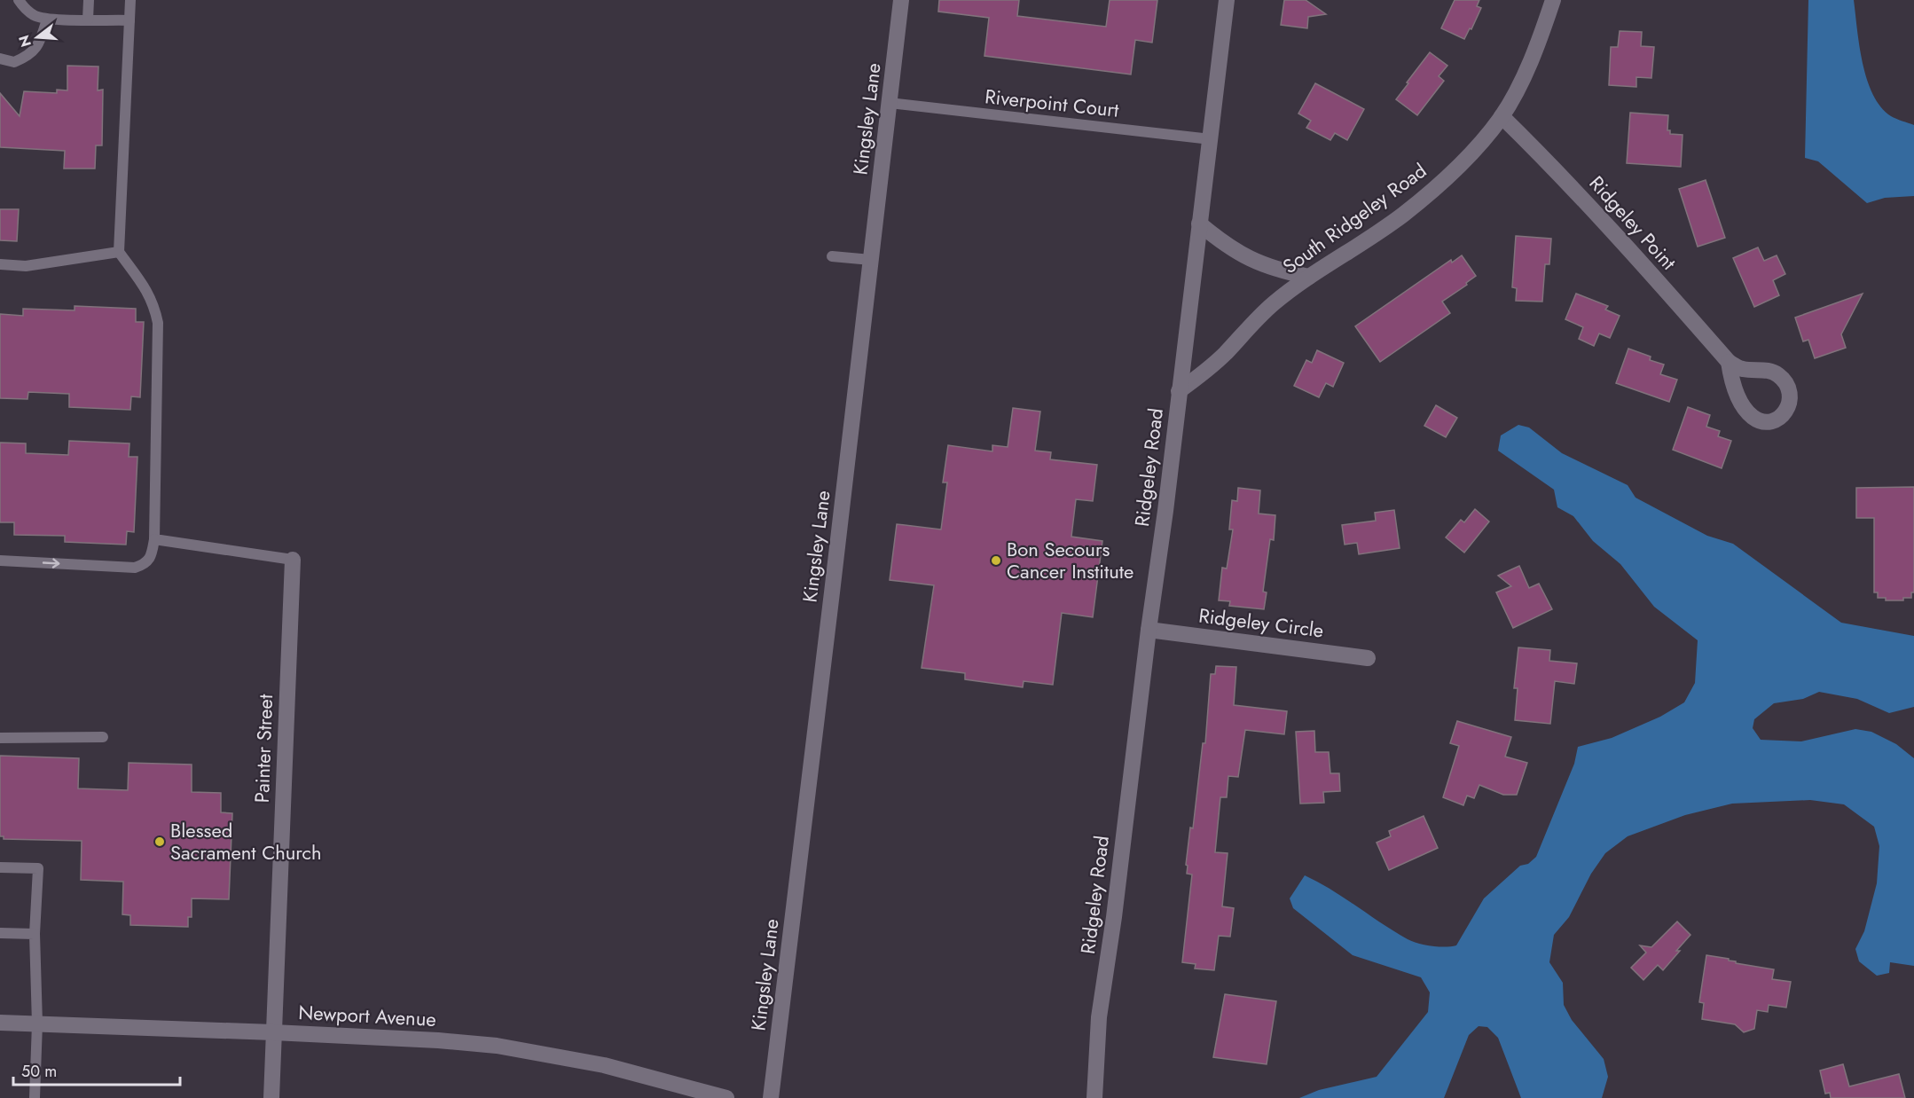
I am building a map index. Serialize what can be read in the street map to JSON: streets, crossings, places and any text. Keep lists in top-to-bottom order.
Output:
{
  "streets": {
    "street": [
      "Kingsley Lane",
      "South Ridgeley Road",
      "Ridgeley Point",
      "Ridgeley Road",
      "Ridgeley Circle",
      "Painter Street",
      "Newport Avenue"
    ],
    "lane": ["Riverpoint Court"]
  },
  "crossings": [
    ["Riverpoint Court", "Kingsley Lane"],
    ["Riverpoint Court", "Ridgeley Road"],
    ["South Ridgeley Road", "Ridgeley Point"],
    ["South Ridgeley Road", "Ridgeley Road"],
    ["Ridgeley Road", "Ridgeley Circle"],
    ["Painter Street", "Newport Avenue"]
  ],
  "places": ["Bon Secours Cancer Institute", "Blessed Sacrament Church"],
  "scale_bar": "50 m",
  "north": "left"
}
